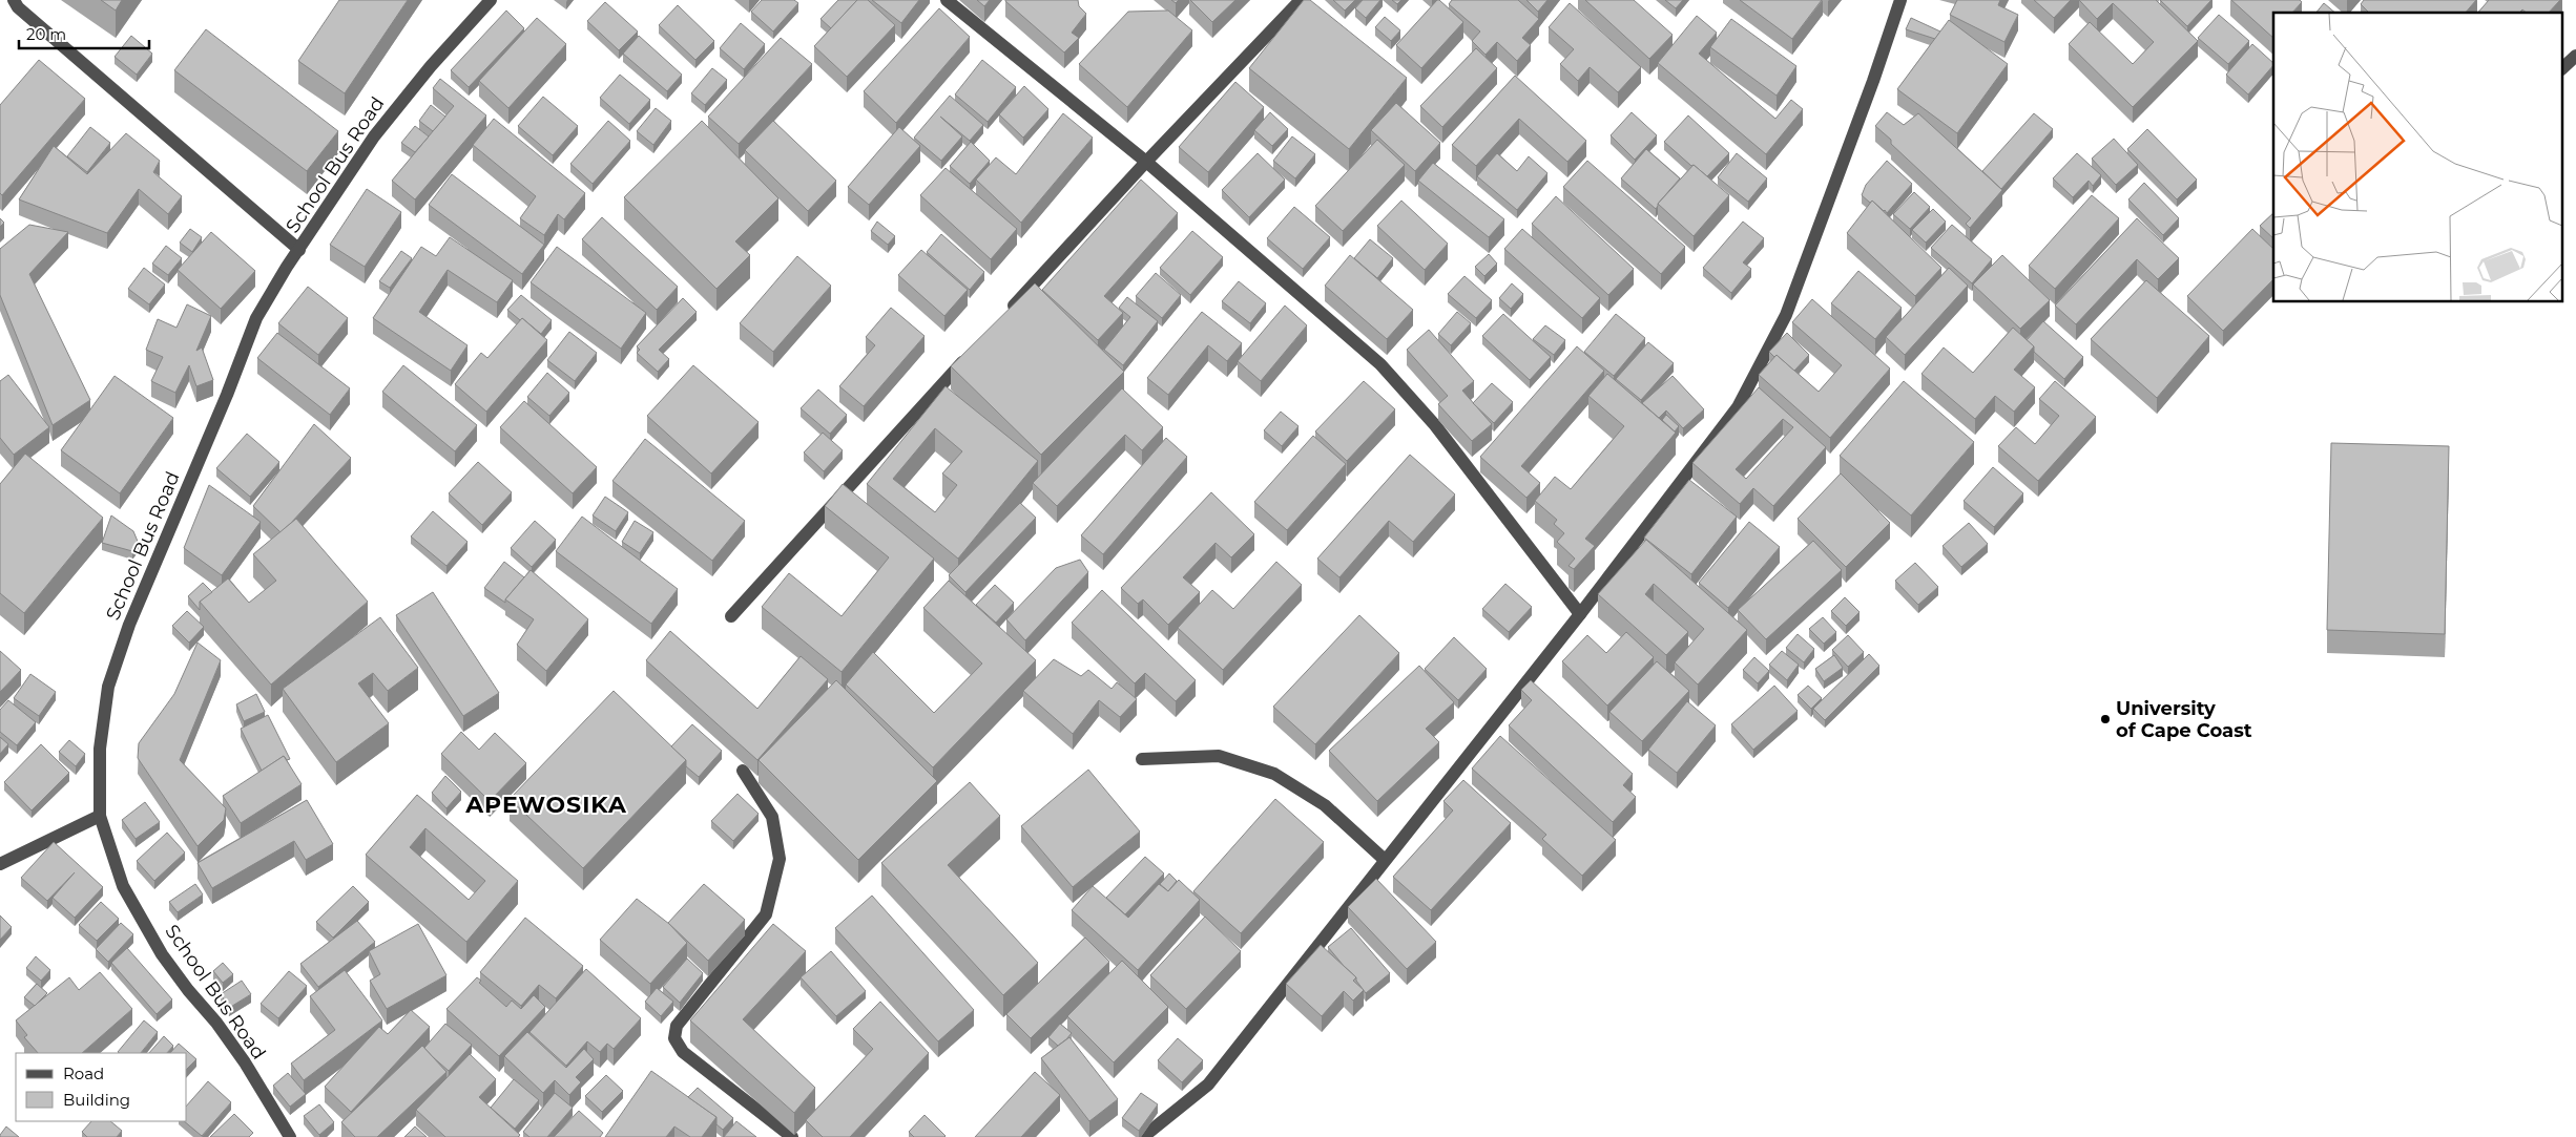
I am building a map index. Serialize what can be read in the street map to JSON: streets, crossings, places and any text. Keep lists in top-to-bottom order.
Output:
{
  "streets": {
    "street": ["School Bus Road"]
  },
  "districts": ["APEWOSIKA"],
  "places": ["University of Cape Coast"],
  "legend": ["Road", "Building"],
  "scale_bar": "20 m"
}
